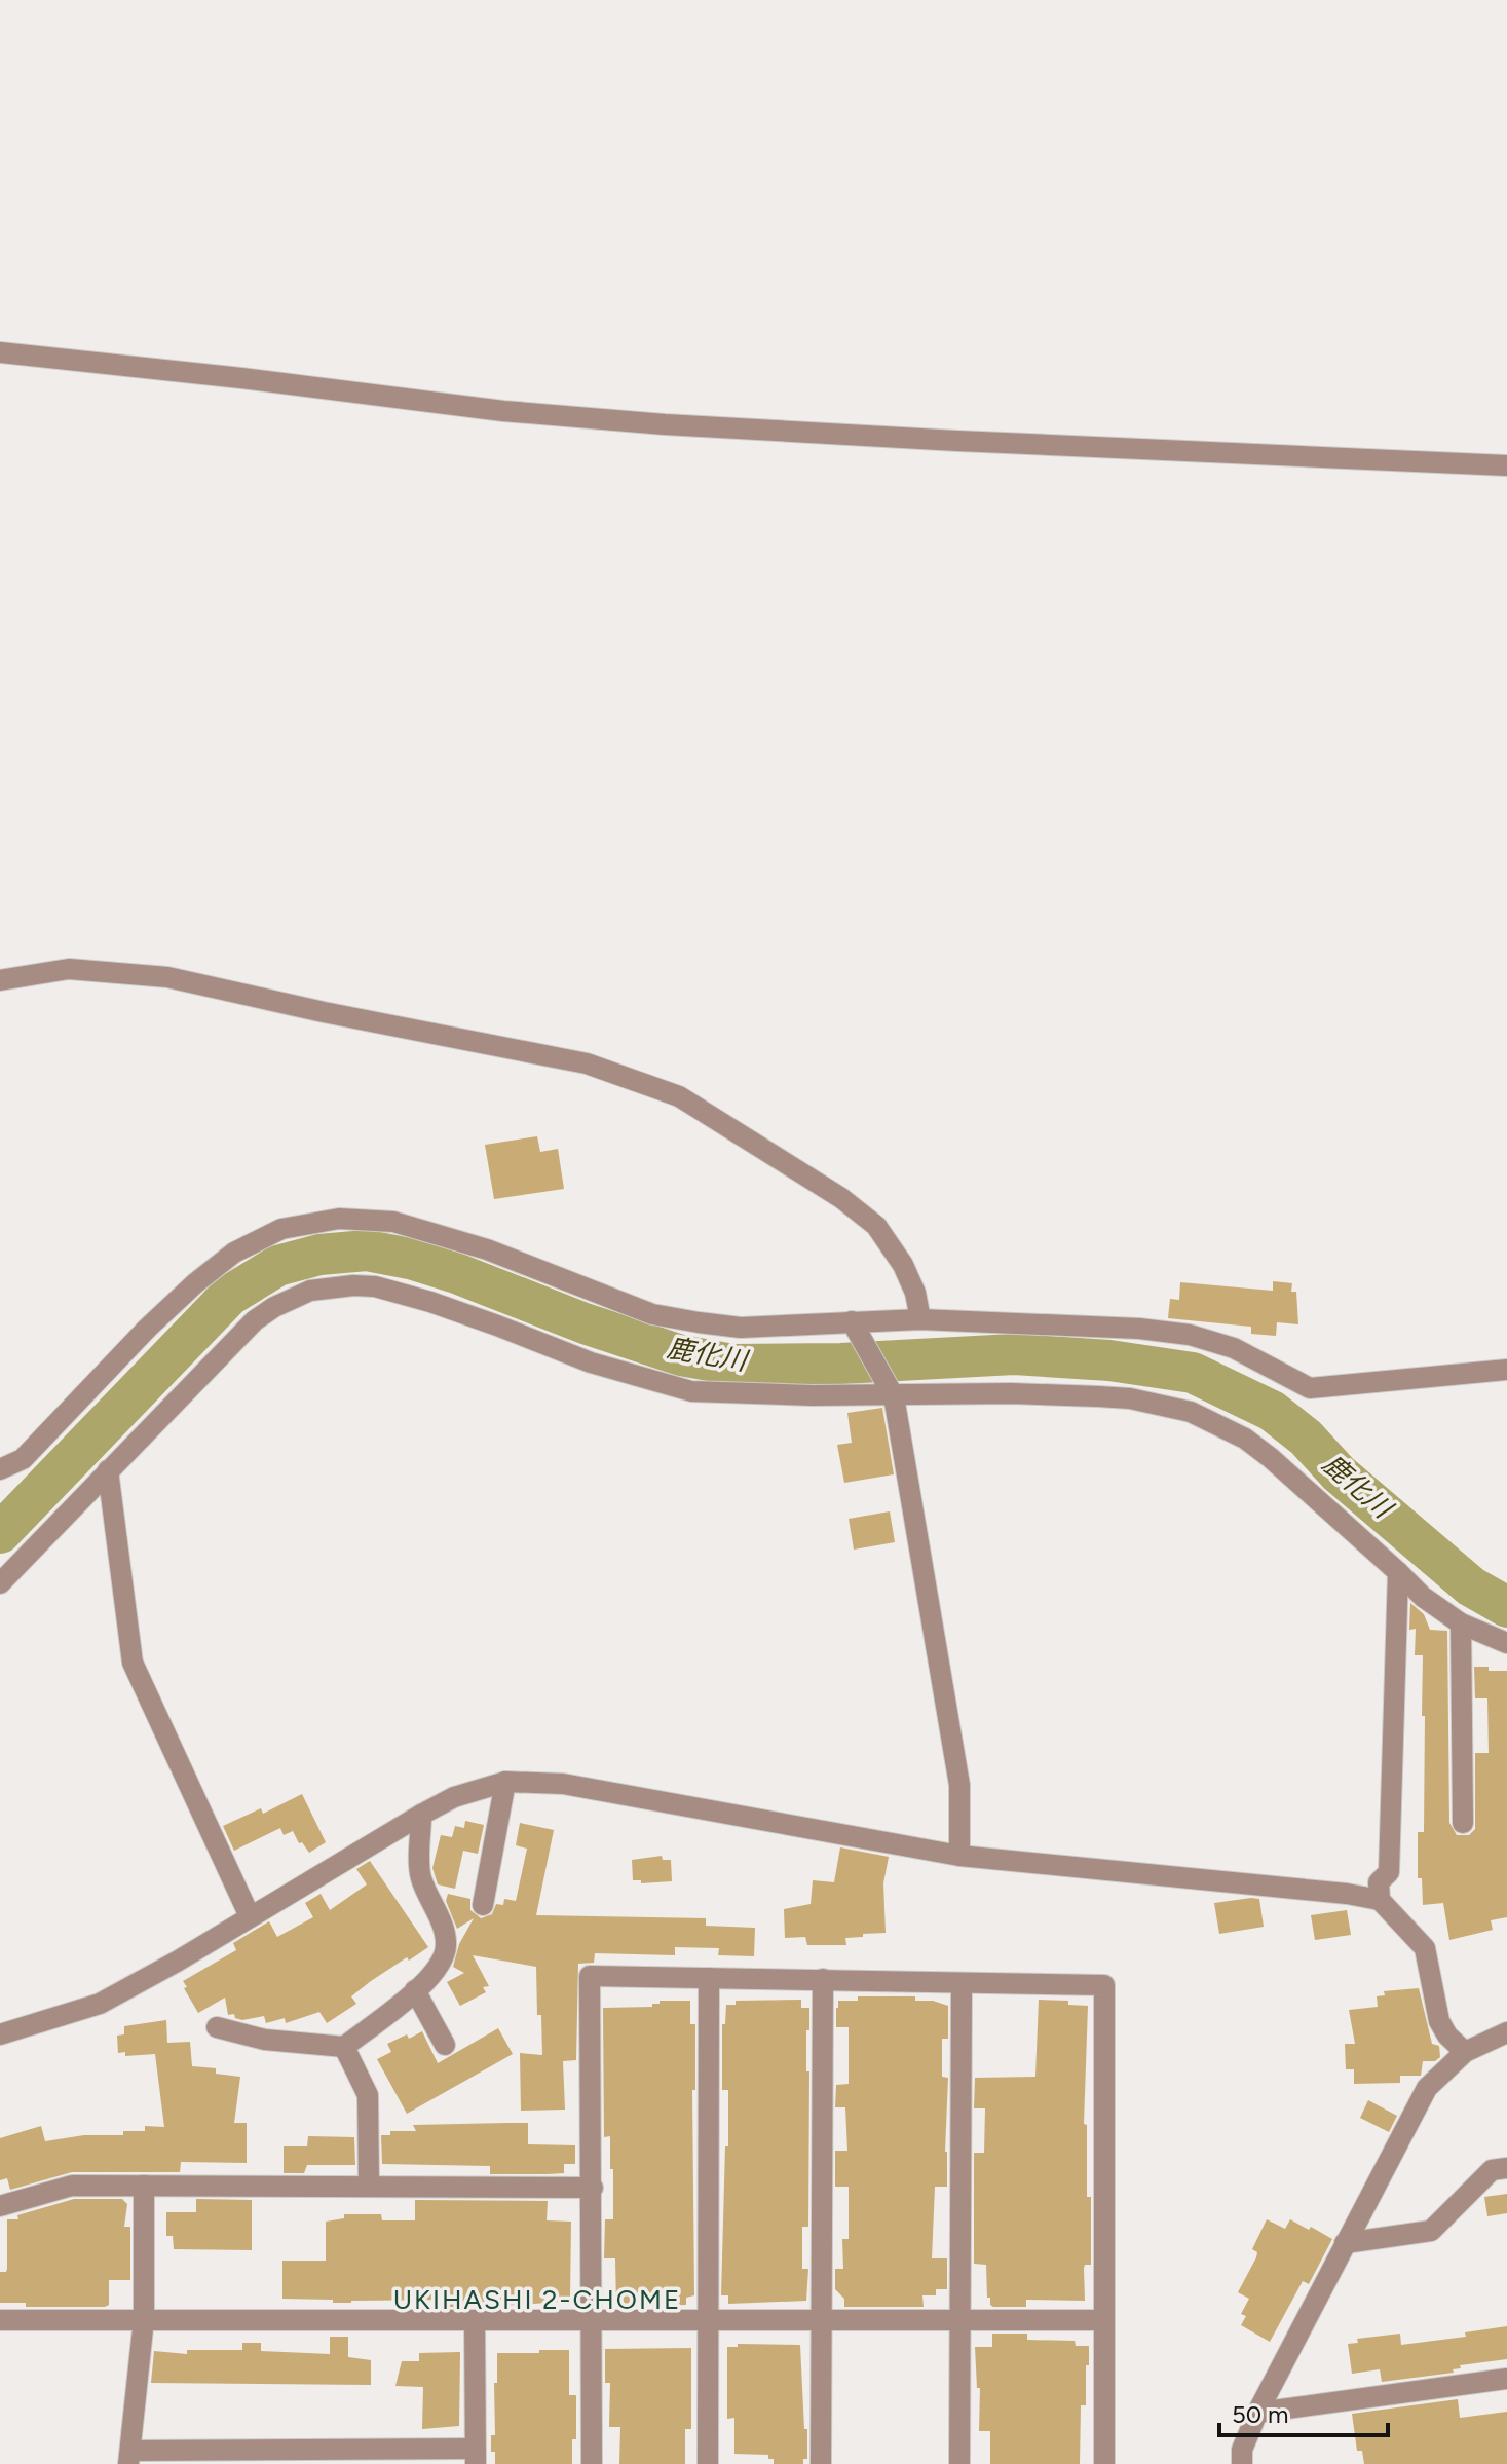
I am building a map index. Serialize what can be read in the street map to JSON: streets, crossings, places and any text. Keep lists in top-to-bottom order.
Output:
{
  "districts": ["UKIHASHI 2-CHOME"],
  "water": ["鹿化川"],
  "scale_bar": "50 m"
}
